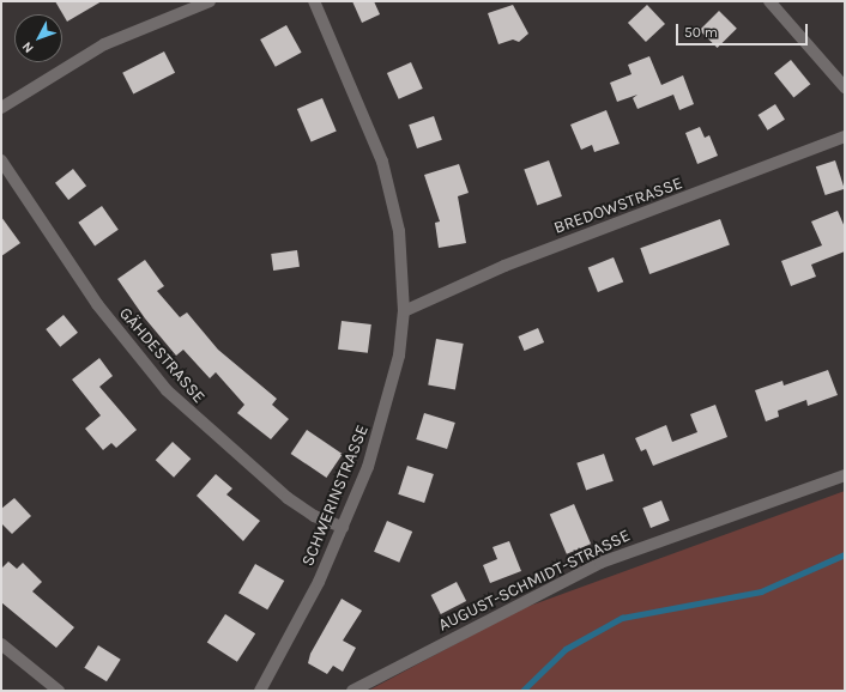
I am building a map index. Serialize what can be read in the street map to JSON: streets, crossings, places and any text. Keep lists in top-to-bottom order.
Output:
{
  "streets": {
    "street": [
      "BREDOWSTRASSE",
      "GÄHDESTRASSE",
      "SCHWERINSTRASSE",
      "AUGUST-SCHMIDT-STRASSE"
    ]
  },
  "crossings": [
    ["BREDOWSTRASSE", "SCHWERINSTRASSE"],
    ["GÄHDESTRASSE", "SCHWERINSTRASSE"]
  ],
  "scale_bar": "50 m",
  "north": "bottom left"
}
